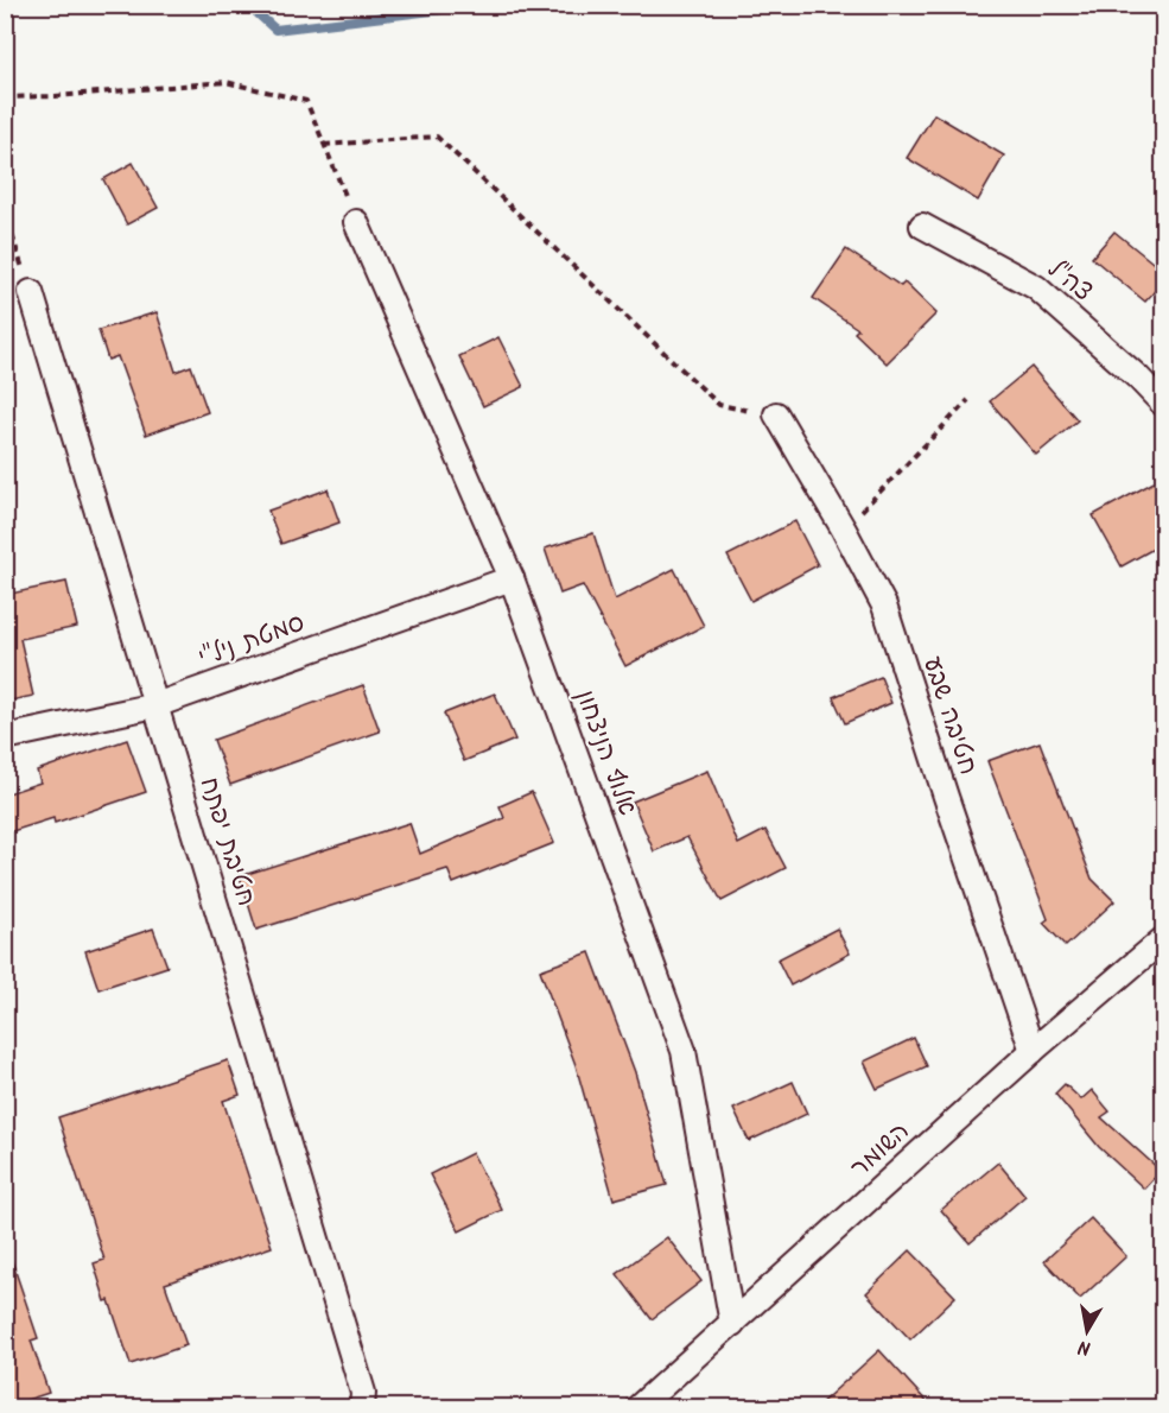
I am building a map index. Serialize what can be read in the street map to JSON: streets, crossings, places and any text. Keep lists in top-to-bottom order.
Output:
{
  "streets": {
    "street": [
      "צה\"ל",
      "סמטת ניל\"י",
      "חטיבה שבע",
      "אלוף הניצחון",
      "חטיבת יפתח",
      "השומר"
    ]
  },
  "crossings": [
    ["סמטת ניל\"י", "אלוף הניצחון"],
    ["סמטת ניל\"י", "חטיבת יפתח"],
    ["חטיבה שבע", "השומר"],
    ["אלוף הניצחון", "השומר"]
  ],
  "north": "bottom"
}
